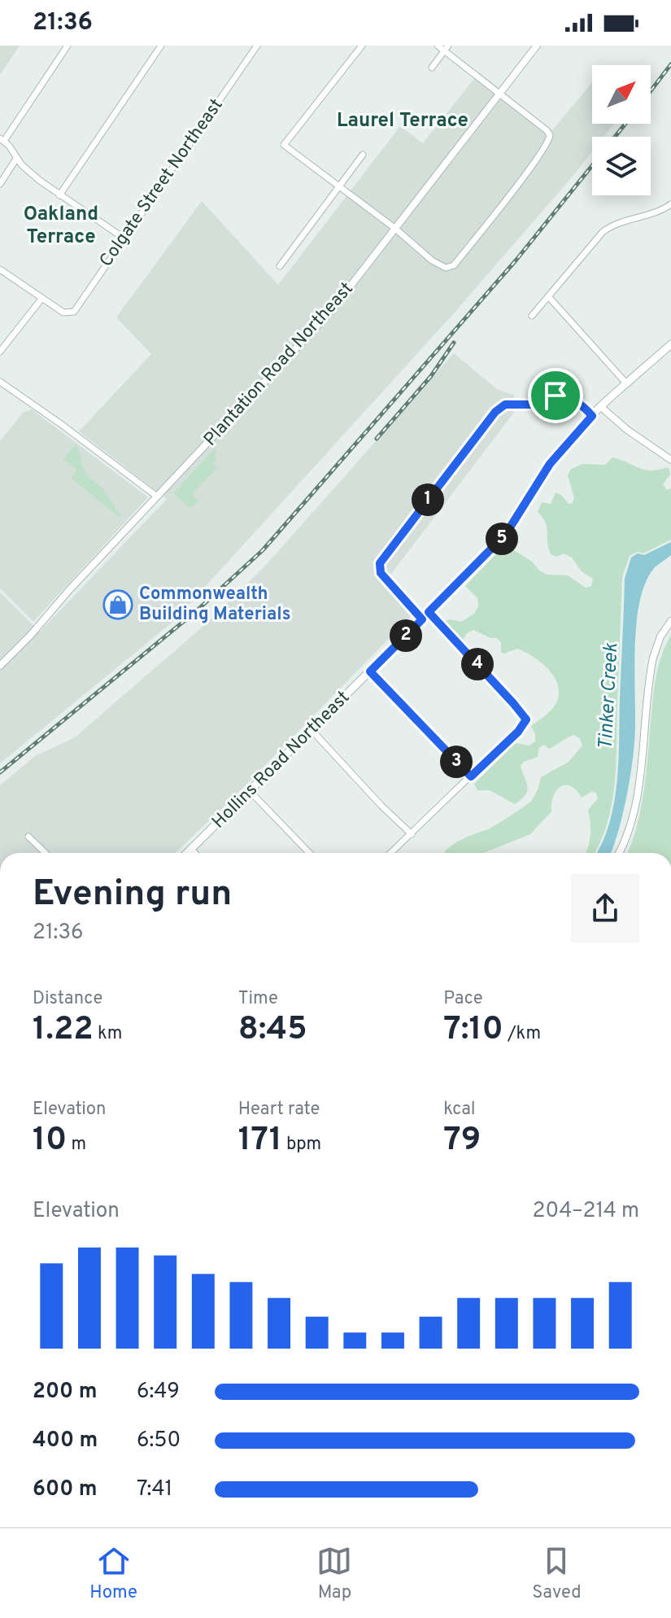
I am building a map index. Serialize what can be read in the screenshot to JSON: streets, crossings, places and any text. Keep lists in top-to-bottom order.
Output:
{
  "streets": {
    "main road": ["Hollins Road Northeast"],
    "street": ["Colgate Street Northeast", "Plantation Road Northeast"]
  },
  "districts": ["Laurel Terrace", "Oakland Terrace"],
  "water": ["Tinker Creek"],
  "places": {
    "shop": ["Commonwealth Building Materials"]
  },
  "north": "top right",
  "page": {
    "status": "21:36",
    "pins": [
      "1",
      "5",
      "2",
      "4",
      "3"
    ],
    "heading": ["Evening run", "21:36"],
    "stats": [
      ["Distance", "1.22 km"],
      ["Time", "8:45"],
      ["Pace", "7:10 /km"],
      ["Elevation", "10 m"],
      ["Heart rate", "171 bpm"],
      ["kcal", "79"]
    ],
    "chart": ["Elevation", "204–214 m"],
    "list": [
      {
        "name": "200 m",
        "note": "6:49"
      },
      {
        "name": "400 m",
        "note": "6:50"
      },
      {
        "name": "600 m",
        "note": "7:41"
      }
    ],
    "tabs": ["Home", "Map", "Saved"]
  }
}
